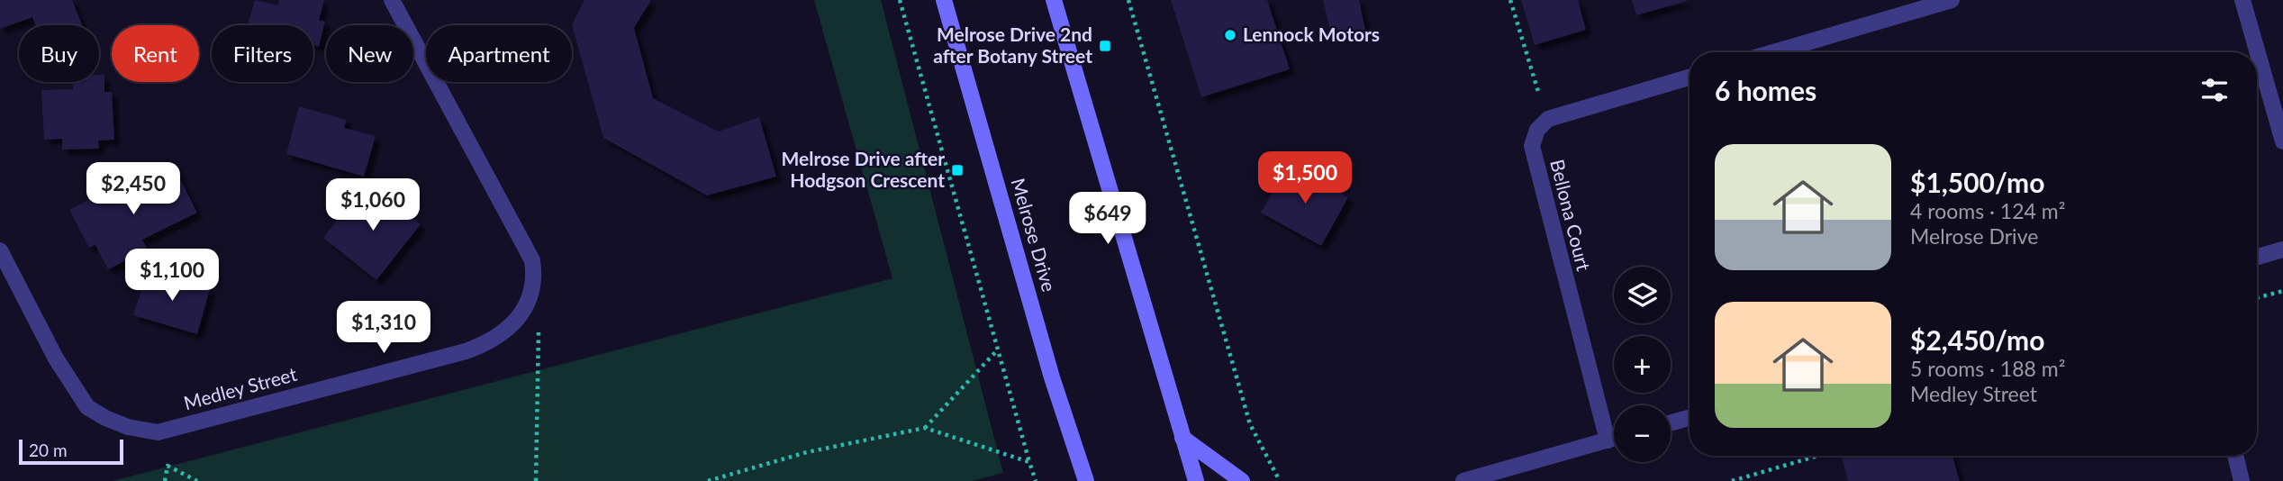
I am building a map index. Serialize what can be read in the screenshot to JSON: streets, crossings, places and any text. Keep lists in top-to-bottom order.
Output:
{
  "streets": {
    "main road": ["Melrose Drive"],
    "street": ["Bellona Court", "Medley Street"]
  },
  "places": {
    "other": ["Lennock Motors"],
    "transit": ["Melrose Drive 2nd after Botany Street", "Melrose Drive after Hodgson Crescent"]
  },
  "scale_bar": "20 m",
  "page": {
    "chip": [
      "Buy",
      "Rent",
      "Filters",
      "New",
      "Apartment"
    ],
    "heading": "6 homes",
    "list": [
      {
        "name": "$1,500/mo",
        "note": "4 rooms · 124 m² · Melrose Drive"
      },
      {
        "name": "$2,450/mo",
        "note": "5 rooms · 188 m² · Medley Street"
      }
    ],
    "price": [
      "$1,500",
      "$2,450",
      "$1,060",
      "$649",
      "$1,100",
      "$1,310"
    ],
    "map_buttons": ["+", "−"],
    "scale": "20 m"
  }
}
